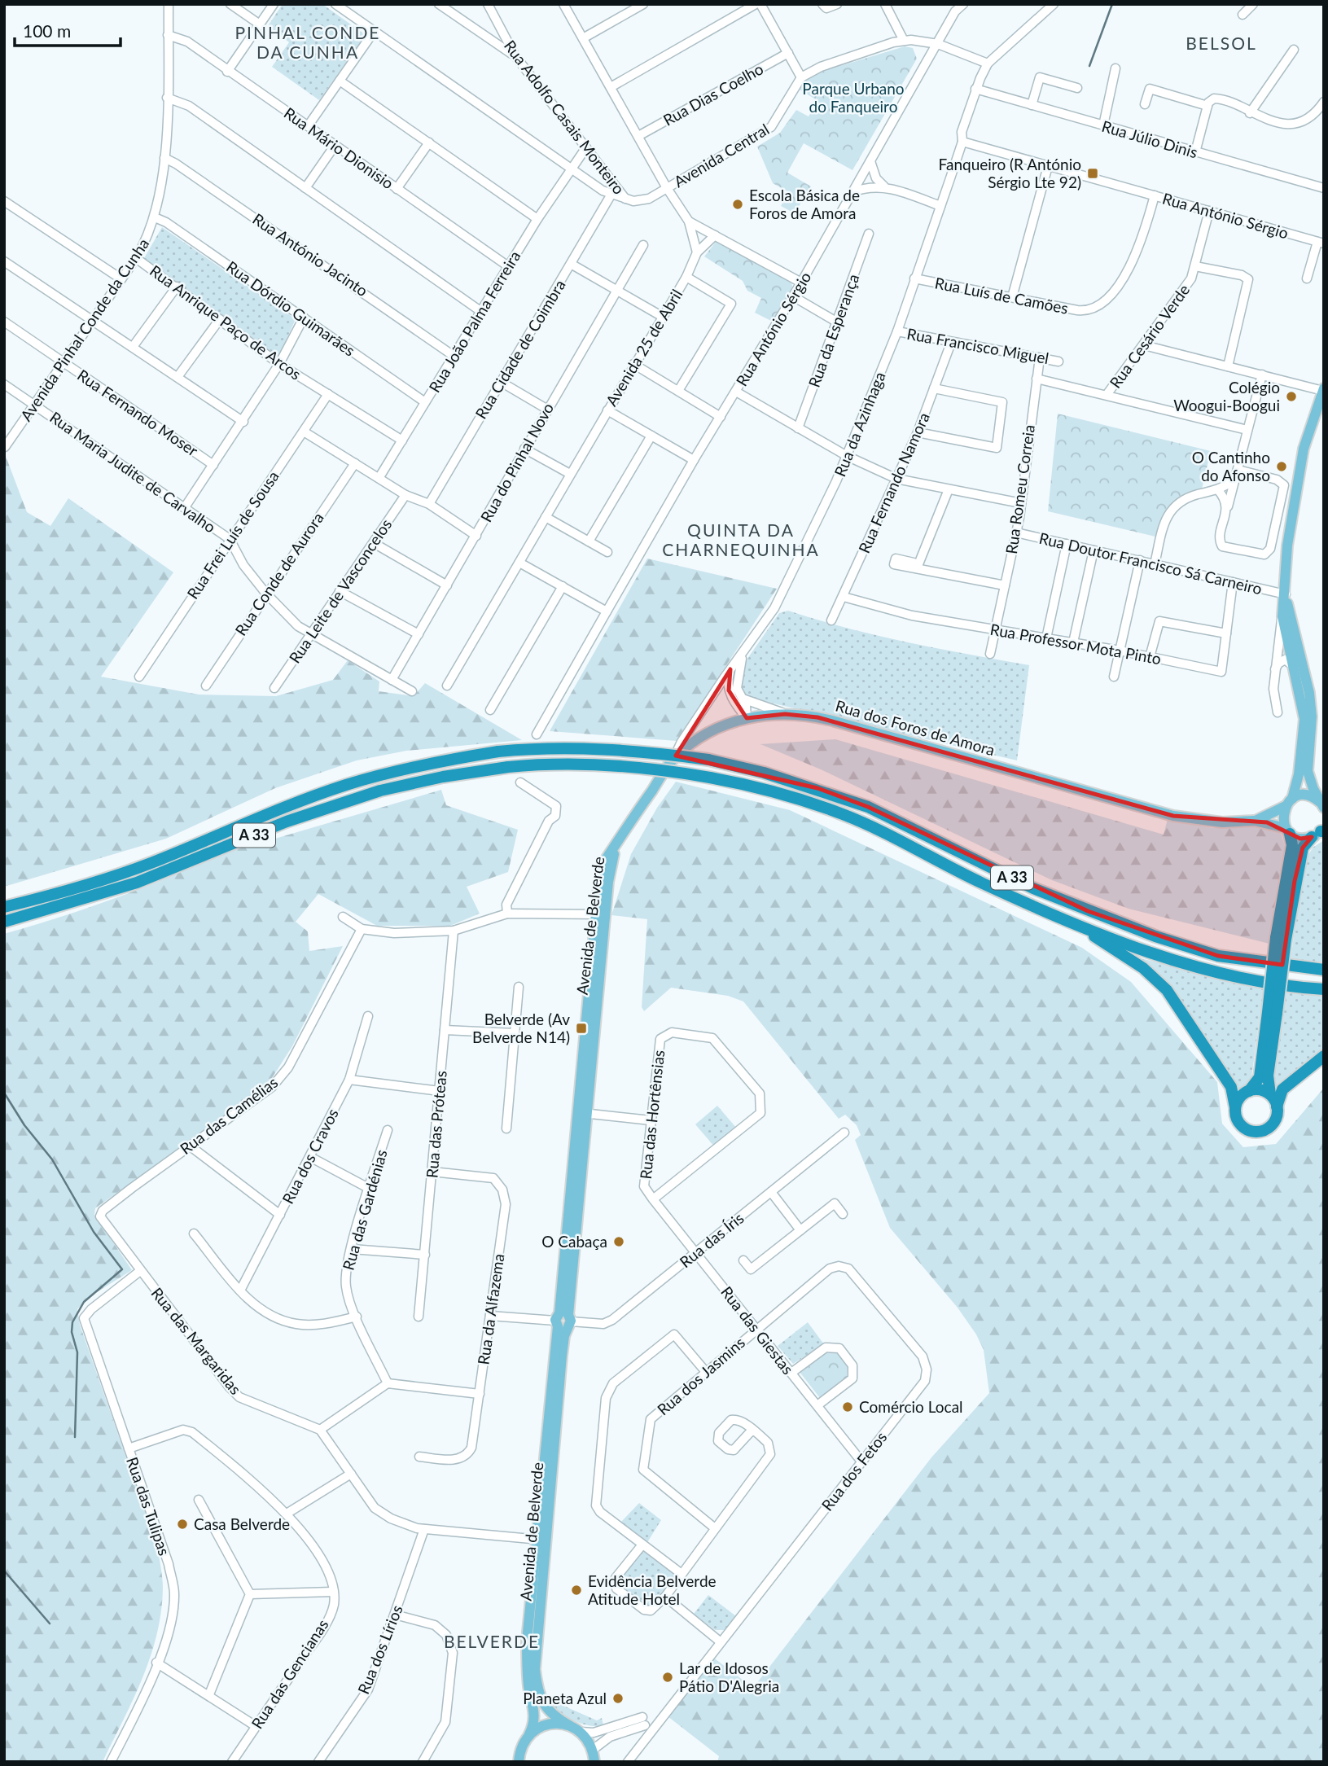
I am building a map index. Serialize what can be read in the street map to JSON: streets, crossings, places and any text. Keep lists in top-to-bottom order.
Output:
{
  "streets": {
    "highway": ["A 33"],
    "main road": ["Rua dos Foros de Amora", "Avenida de Belverde"],
    "street": [
      "Rua Dias Coelho",
      "Rua Adolfo Casais Monteiro",
      "Rua Júlio Dinis",
      "Rua Mário Dionisio",
      "Avenida Central",
      "Rua António Sérgio",
      "Rua António Jacinto",
      "Rua Luís de Camões",
      "Rua Dórdio Guimarães",
      "Rua João Palma Ferreira",
      "Rua Anrique Paço de Arcos",
      "Avenida Pinhal Conde da Cunha",
      "Rua da Esperança",
      "Rua Cesário Verde",
      "Rua Francisco Miguel",
      "Avenida 25 de Abril",
      "Rua Cidade de Coimbra",
      "Rua Fernando Moser",
      "Rua da Azinhaga",
      "Rua do Pinhal Novo",
      "Rua Maria Judite de Carvalho",
      "Rua Fernando Namora",
      "Rua Romeu Correia",
      "Rua Frei Luís de Sousa",
      "Rua Doutor Francisco Sá Carneiro",
      "Rua Conde de Aurora",
      "Rua Leite de Vasconcelos",
      "Rua Professor Mota Pinto",
      "Rua das Hortênsias",
      "Rua das Camélias",
      "Rua das Próteas",
      "Rua dos Cravos",
      "Rua das Gardénias",
      "Rua das Íris",
      "Rua da Alfazema",
      "Rua das Giestas",
      "Rua das Margaridas",
      "Rua dos Jasmins",
      "Rua dos Fetos",
      "Rua das Tulipas",
      "Rua dos Lírios",
      "Rua das Gencianas"
    ]
  },
  "crossings": [
    ["Rua Adolfo Casais Monteiro", "Avenida Central"],
    ["Rua Adolfo Casais Monteiro", "Rua João Palma Ferreira"],
    ["Rua Júlio Dinis", "Rua da Azinhaga"],
    ["Rua Mário Dionisio", "Rua João Palma Ferreira"],
    ["Rua Mário Dionisio", "Avenida Pinhal Conde da Cunha"],
    ["Rua António Sérgio", "Rua Luís de Camões"],
    ["Rua António Sérgio", "Rua Cesário Verde"],
    ["Rua António Sérgio", "Rua da Azinhaga"],
    ["Rua António Jacinto", "Rua João Palma Ferreira"],
    ["Rua António Jacinto", "Avenida Pinhal Conde da Cunha"],
    ["Rua Luís de Camões", "Rua da Azinhaga"],
    ["Rua Dórdio Guimarães", "Rua João Palma Ferreira"],
    ["Rua Dórdio Guimarães", "Avenida Pinhal Conde da Cunha"],
    ["Rua João Palma Ferreira", "Rua Anrique Paço de Arcos"],
    ["Rua Anrique Paço de Arcos", "Avenida Pinhal Conde da Cunha"],
    ["Rua Anrique Paço de Arcos", "Rua Frei Luís de Sousa"],
    ["Avenida Pinhal Conde da Cunha", "Rua Fernando Moser"],
    ["Avenida Pinhal Conde da Cunha", "Rua Maria Judite de Carvalho"],
    ["Rua Francisco Miguel", "Rua da Azinhaga"],
    ["Rua Francisco Miguel", "Rua Fernando Namora"],
    ["Rua Francisco Miguel", "Rua Romeu Correia"],
    ["Rua da Azinhaga", "Rua dos Foros de Amora"],
    ["Rua do Pinhal Novo", "Rua Maria Judite de Carvalho"],
    ["Rua Maria Judite de Carvalho", "Rua Frei Luís de Sousa"],
    ["Rua Maria Judite de Carvalho", "Rua Conde de Aurora"],
    ["Rua Maria Judite de Carvalho", "Rua Leite de Vasconcelos"],
    ["Rua Fernando Namora", "Rua Professor Mota Pinto"],
    ["Rua Romeu Correia", "Rua Doutor Francisco Sá Carneiro"],
    ["Rua Romeu Correia", "Rua Professor Mota Pinto"],
    ["Rua Doutor Francisco Sá Carneiro", "Rua Professor Mota Pinto"],
    ["Rua dos Foros de Amora", "Avenida de Belverde"],
    ["Avenida de Belverde", "Rua das Íris"],
    ["Rua das Hortênsias", "Rua das Giestas"],
    ["Rua das Camélias", "Rua das Margaridas"],
    ["Rua das Próteas", "Rua da Alfazema"],
    ["Rua das Íris", "Rua da Alfazema"],
    ["Rua das Íris", "Rua das Giestas"],
    ["Rua das Giestas", "Rua dos Jasmins"],
    ["Rua das Giestas", "Rua dos Fetos"],
    ["Rua das Margaridas", "Rua das Tulipas"],
    ["Rua dos Jasmins", "Rua dos Fetos"],
    ["Rua das Tulipas", "Rua das Gencianas"]
  ],
  "districts": [
    "PINHAL CONDE DA CUNHA",
    "BELSOL",
    "QUINTA DA CHARNEQUINHA",
    "BELVERDE"
  ],
  "parks": ["Parque Urbano do Fanqueiro"],
  "places": {
    "transit": ["Fanqueiro (R António Sérgio Lte 92)", "Belverde (Av Belverde N14)"],
    "other": [
      "Escola Básica de Foros de Amora",
      "Colégio Woogui-Boogui",
      "O Cantinho do Afonso",
      "O Cabaça",
      "Comércio Local",
      "Casa Belverde",
      "Evidência Belverde Atitude Hotel",
      "Lar de Idosos Pátio D'Alegria",
      "Planeta Azul"
    ]
  },
  "scale_bar": "100 m"
}
